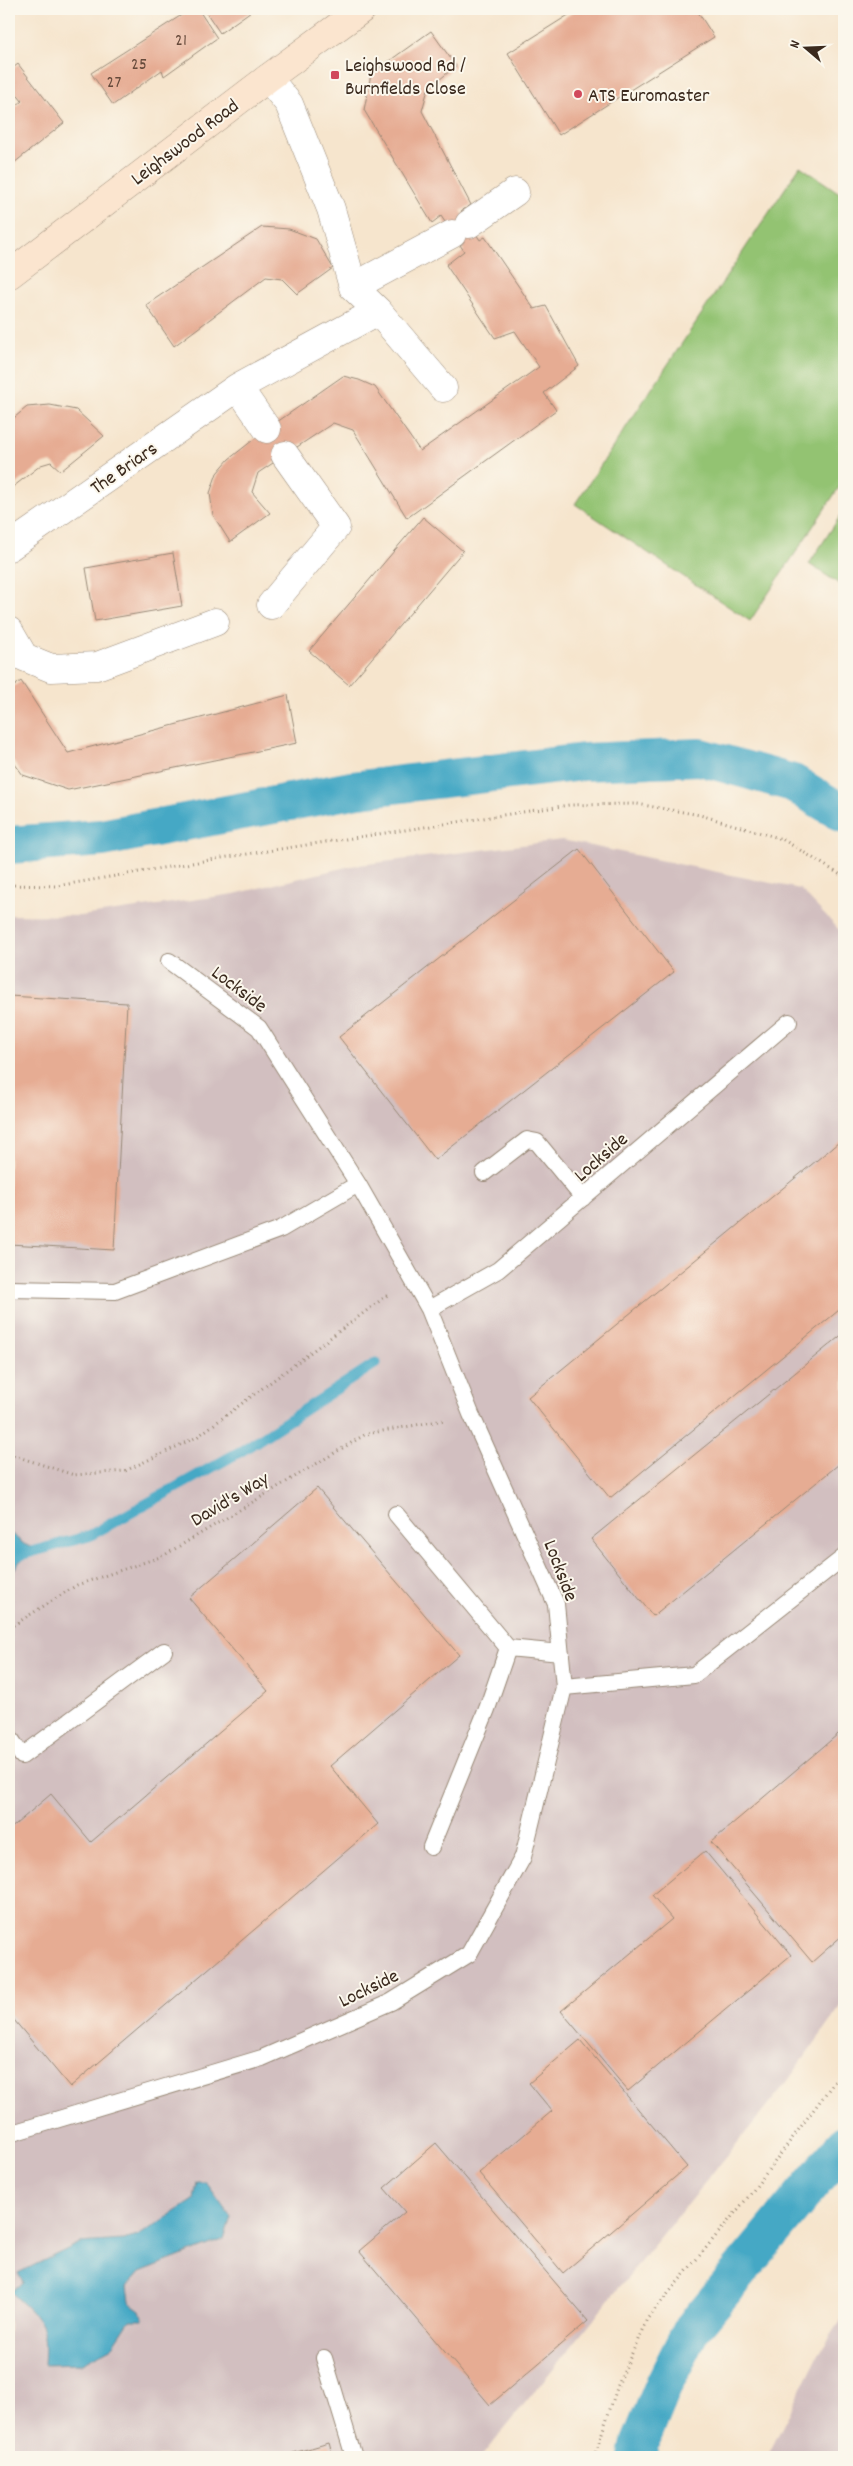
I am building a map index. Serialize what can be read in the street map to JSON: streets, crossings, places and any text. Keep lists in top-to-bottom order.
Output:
{
  "streets": {
    "street": ["Leighswood Road", "The Briars"],
    "lane": ["Lockside"],
    "path": ["David's Way"]
  },
  "crossings": [
    ["Lockside", "David's Way"]
  ],
  "places": {
    "transit": ["Leighswood Rd / Burnfields Close"],
    "other": ["ATS Euromaster"]
  },
  "house_numbers": ["21", "25", "27"],
  "north": "left"
}
